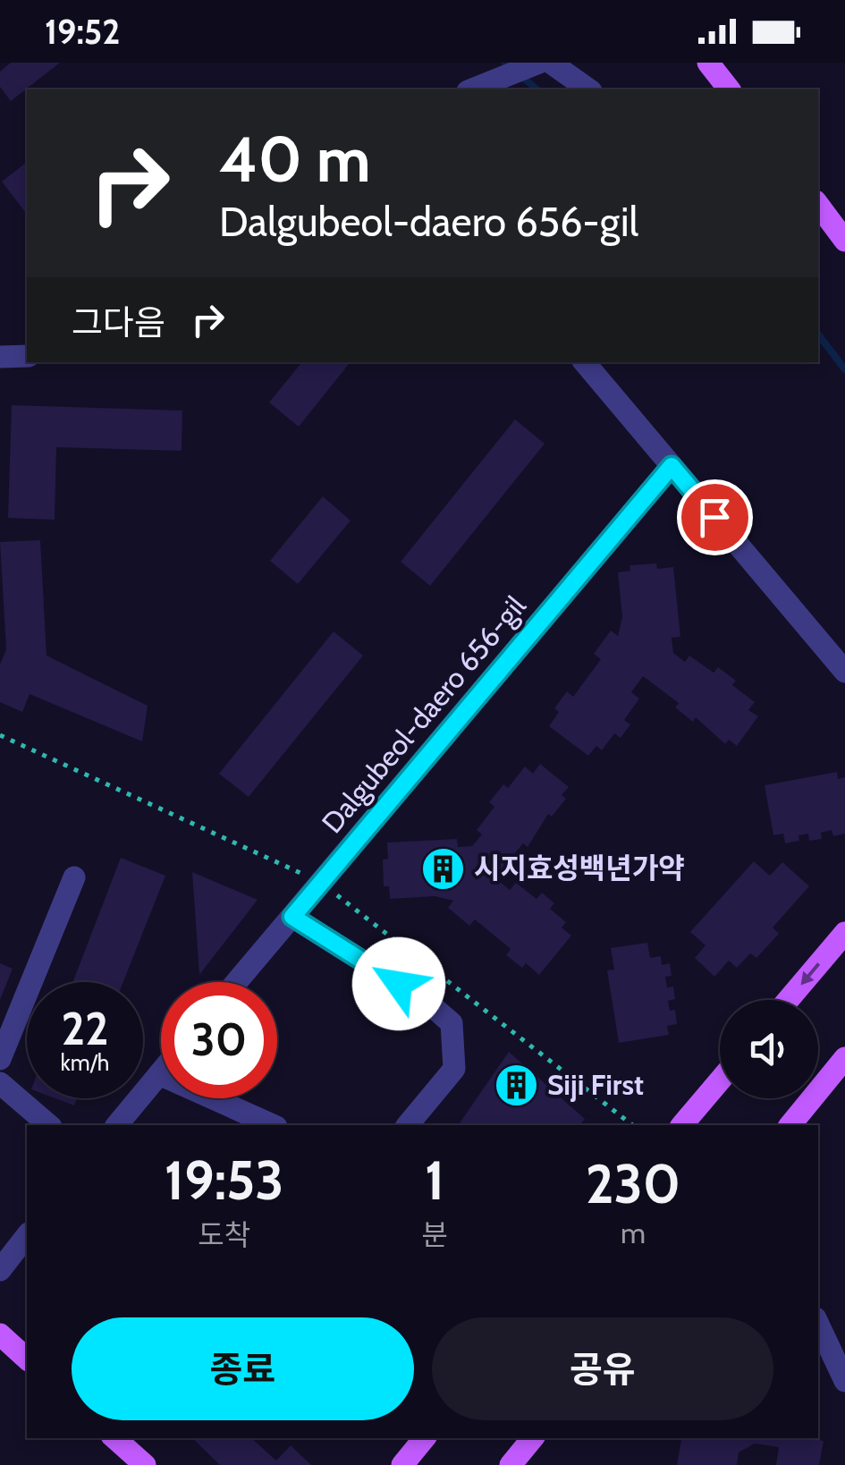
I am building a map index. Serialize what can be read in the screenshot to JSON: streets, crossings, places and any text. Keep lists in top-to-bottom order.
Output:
{
  "streets": {
    "street": ["Dalgubeol-daero 656-gil"]
  },
  "places": {
    "building": ["시지효성백년가약", "Siji First"]
  },
  "page": {
    "status": "19:52",
    "turn": ["40 m", "Dalgubeol-daero 656-gil"],
    "then": "그다음",
    "speed": "22 km/h",
    "limit": "30",
    "eta": [
      "19:53",
      "도착",
      "1",
      "분",
      "230",
      "m"
    ],
    "buttons": ["종료", "공유"]
  }
}
